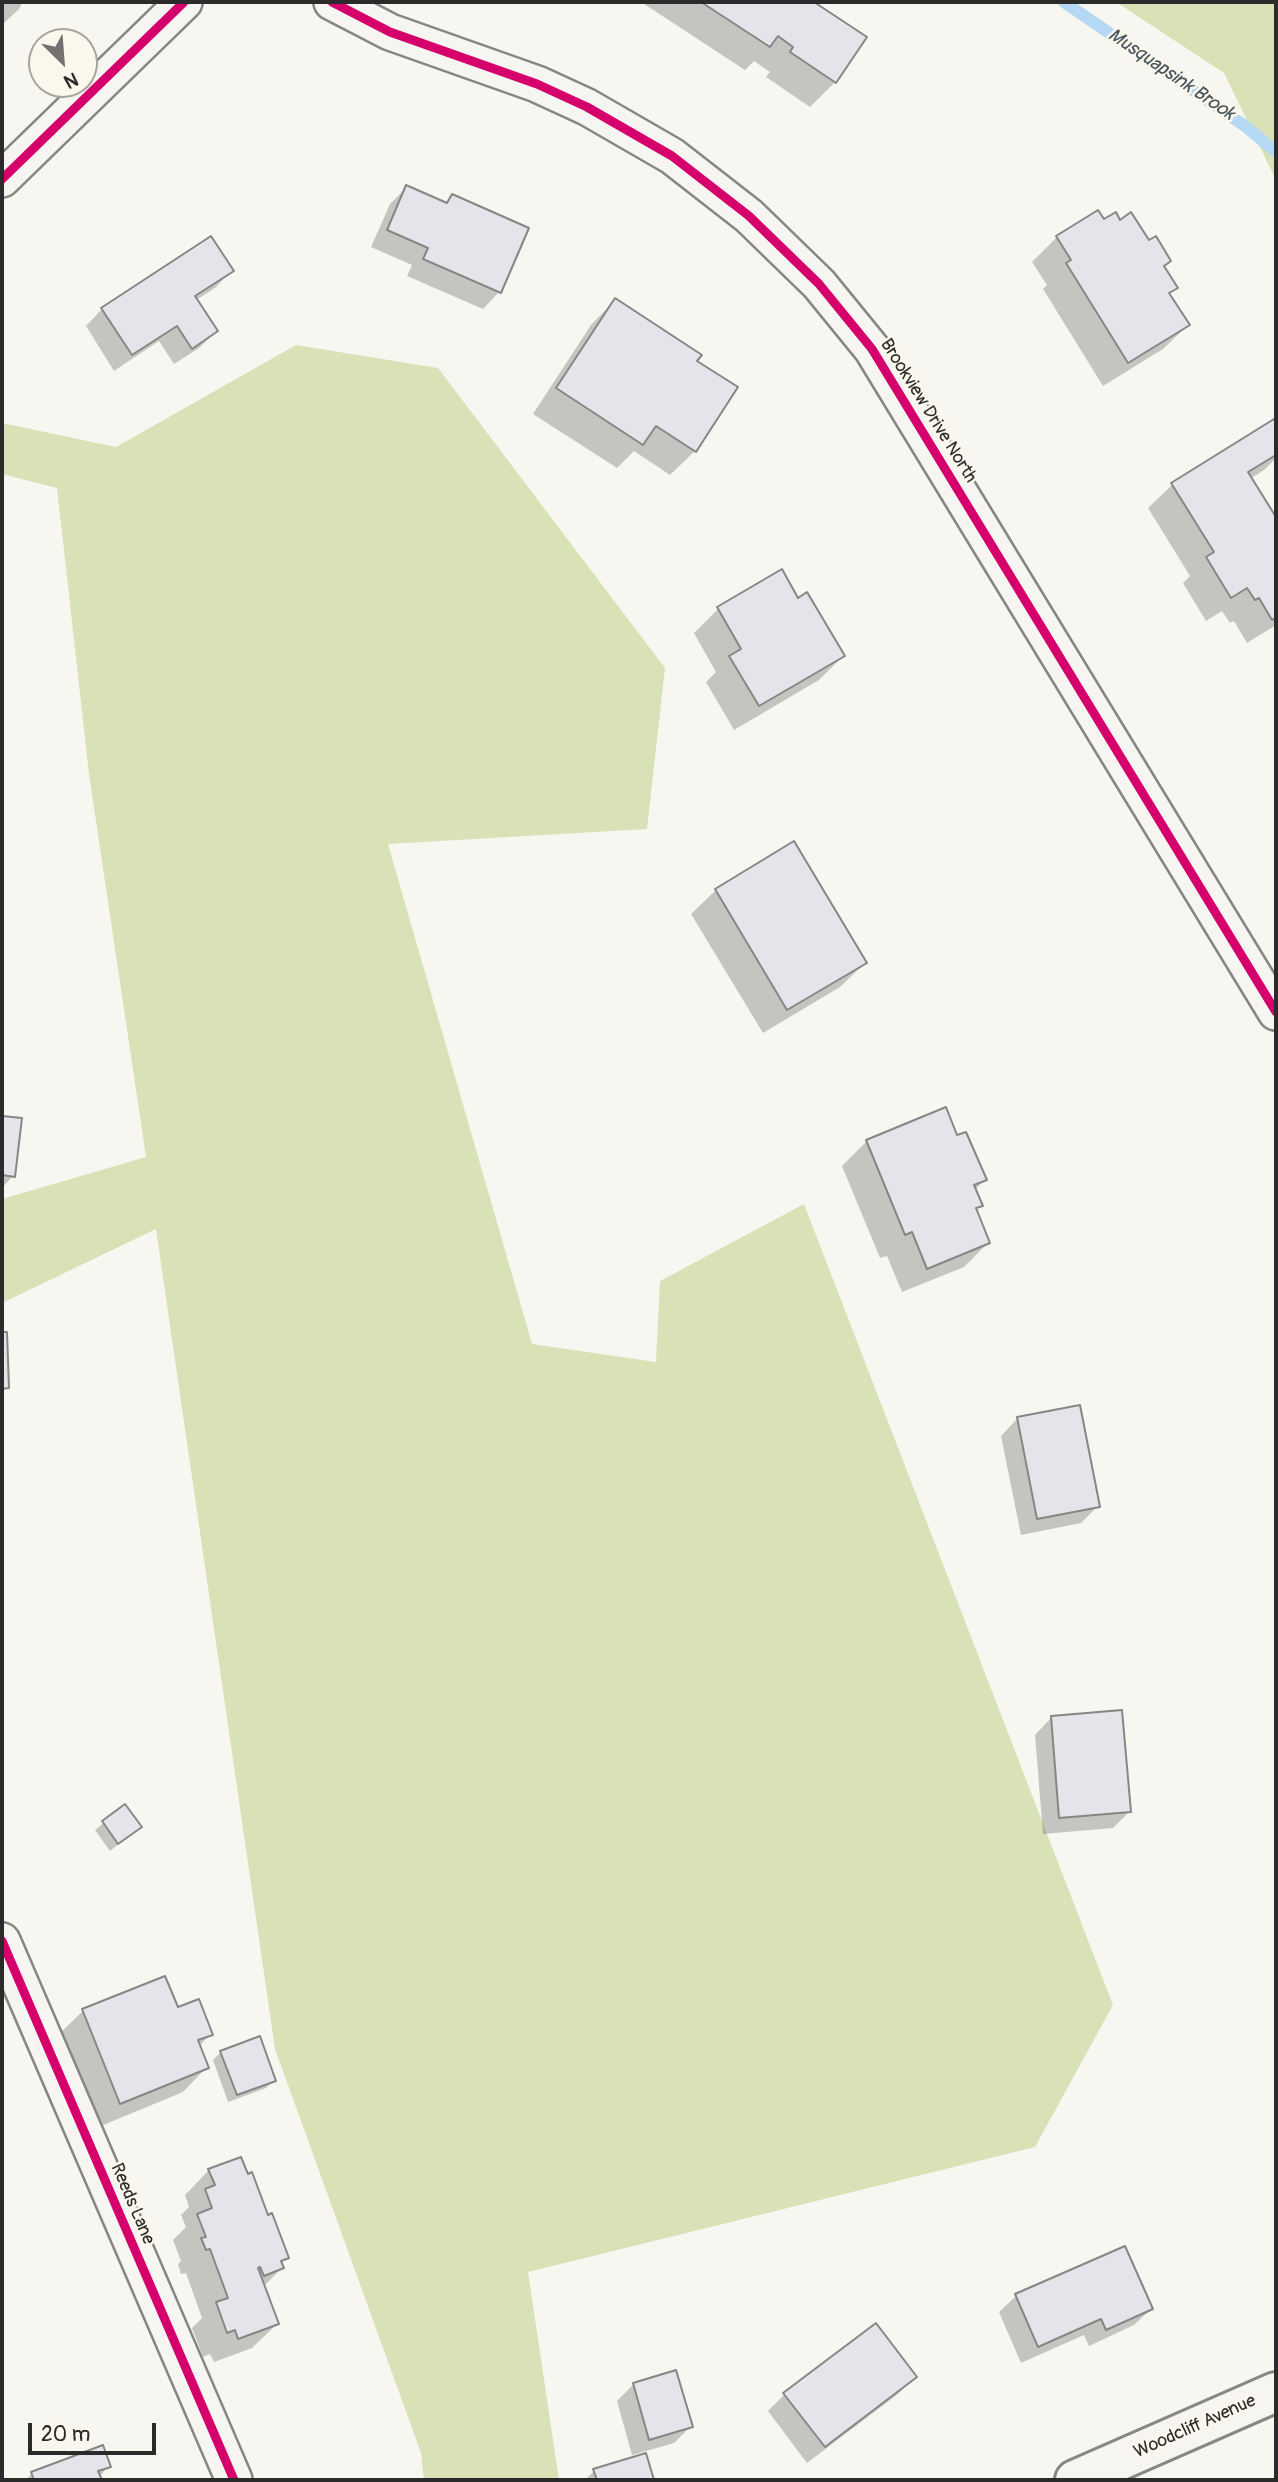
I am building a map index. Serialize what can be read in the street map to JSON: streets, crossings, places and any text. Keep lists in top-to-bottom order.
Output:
{
  "streets": {
    "main road": ["Woodcliff Avenue"],
    "street": ["Brookview Drive North", "Reeds Lane"]
  },
  "water": ["Musquapsink Brook"],
  "scale_bar": "20 m",
  "north": "bottom right"
}
